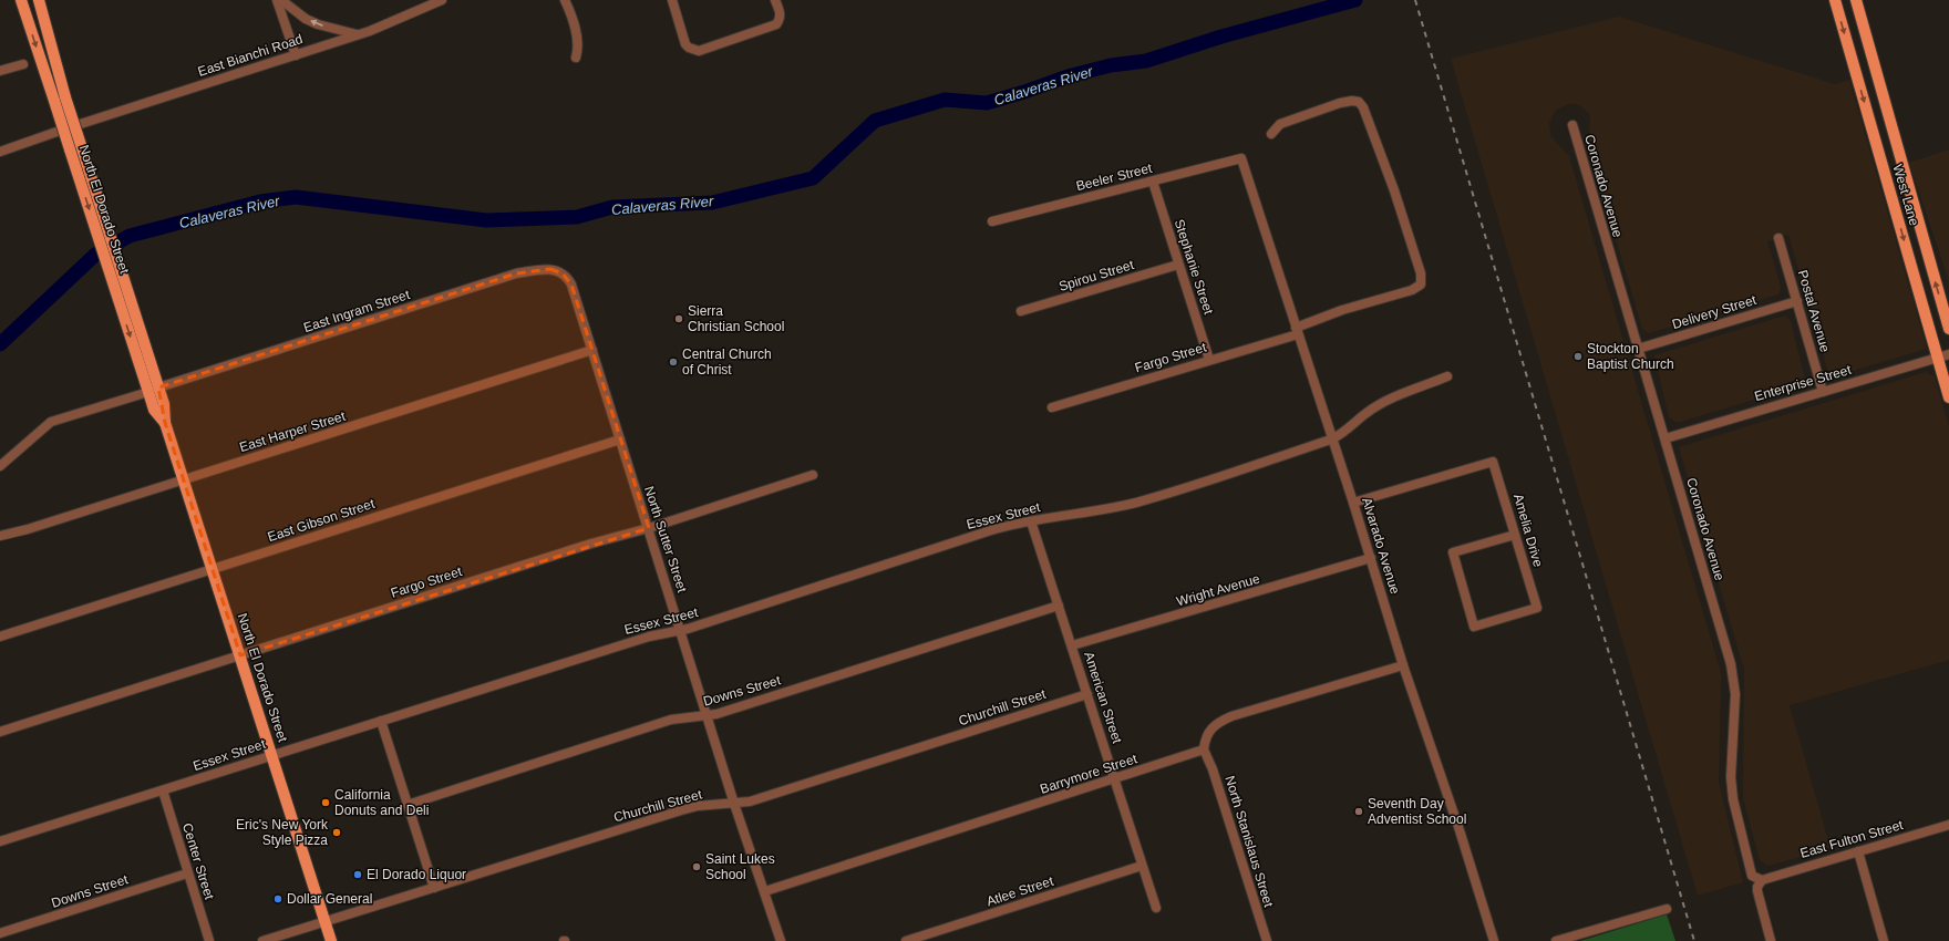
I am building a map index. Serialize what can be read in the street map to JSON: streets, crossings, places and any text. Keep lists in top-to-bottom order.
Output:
{
  "streets": {
    "main road": ["West Lane", "North El Dorado Street"],
    "street": [
      "East Bianchi Road",
      "Beeler Street",
      "Coronado Avenue",
      "Stephanie Street",
      "Spirou Street",
      "East Ingram Street",
      "Postal Avenue",
      "Delivery Street",
      "Fargo Street",
      "Enterprise Street",
      "East Harper Street",
      "Essex Street",
      "East Gibson Street",
      "Amelia Drive",
      "North Sutter Street",
      "Alvarado Avenue",
      "Wright Avenue",
      "Downs Street",
      "American Street",
      "Churchill Street",
      "Barrymore Street",
      "East Fulton Street",
      "North Stanislaus Street",
      "Center Street",
      "Atlee Street"
    ]
  },
  "crossings": [
    ["Beeler Street", "Stephanie Street"],
    ["Beeler Street", "Alvarado Avenue"],
    ["Coronado Avenue", "Delivery Street"],
    ["Coronado Avenue", "Enterprise Street"],
    ["Coronado Avenue", "East Fulton Street"],
    ["West Lane", "Enterprise Street"],
    ["North El Dorado Street", "East Ingram Street"],
    ["North El Dorado Street", "Fargo Street"],
    ["North El Dorado Street", "East Harper Street"],
    ["North El Dorado Street", "Essex Street"],
    ["North El Dorado Street", "East Gibson Street"],
    ["North El Dorado Street", "Churchill Street"],
    ["Stephanie Street", "Spirou Street"],
    ["Stephanie Street", "Fargo Street"],
    ["East Ingram Street", "North Sutter Street"],
    ["Postal Avenue", "Delivery Street"],
    ["Postal Avenue", "Enterprise Street"],
    ["Fargo Street", "North Sutter Street"],
    ["Fargo Street", "Alvarado Avenue"],
    ["East Harper Street", "North Sutter Street"],
    ["Essex Street", "North Sutter Street"],
    ["Essex Street", "Alvarado Avenue"],
    ["Essex Street", "American Street"],
    ["Essex Street", "Center Street"],
    ["East Gibson Street", "North Sutter Street"],
    ["Amelia Drive", "Alvarado Avenue"],
    ["North Sutter Street", "Downs Street"],
    ["North Sutter Street", "Churchill Street"],
    ["North Sutter Street", "Barrymore Street"],
    ["Alvarado Avenue", "Wright Avenue"],
    ["Wright Avenue", "American Street"],
    ["Downs Street", "American Street"],
    ["Downs Street", "Center Street"],
    ["American Street", "Churchill Street"],
    ["American Street", "Barrymore Street"],
    ["American Street", "Atlee Street"],
    ["Barrymore Street", "North Stanislaus Street"]
  ],
  "water": ["Calaveras River"],
  "places": [
    "Sierra Christian School",
    "Stockton Baptist Church",
    "Central Church of Christ",
    "California Donuts and Deli",
    "Seventh Day Adventist School",
    "Eric's New York Style Pizza",
    "Saint Lukes School",
    "El Dorado Liquor",
    "Dollar General"
  ]
}
